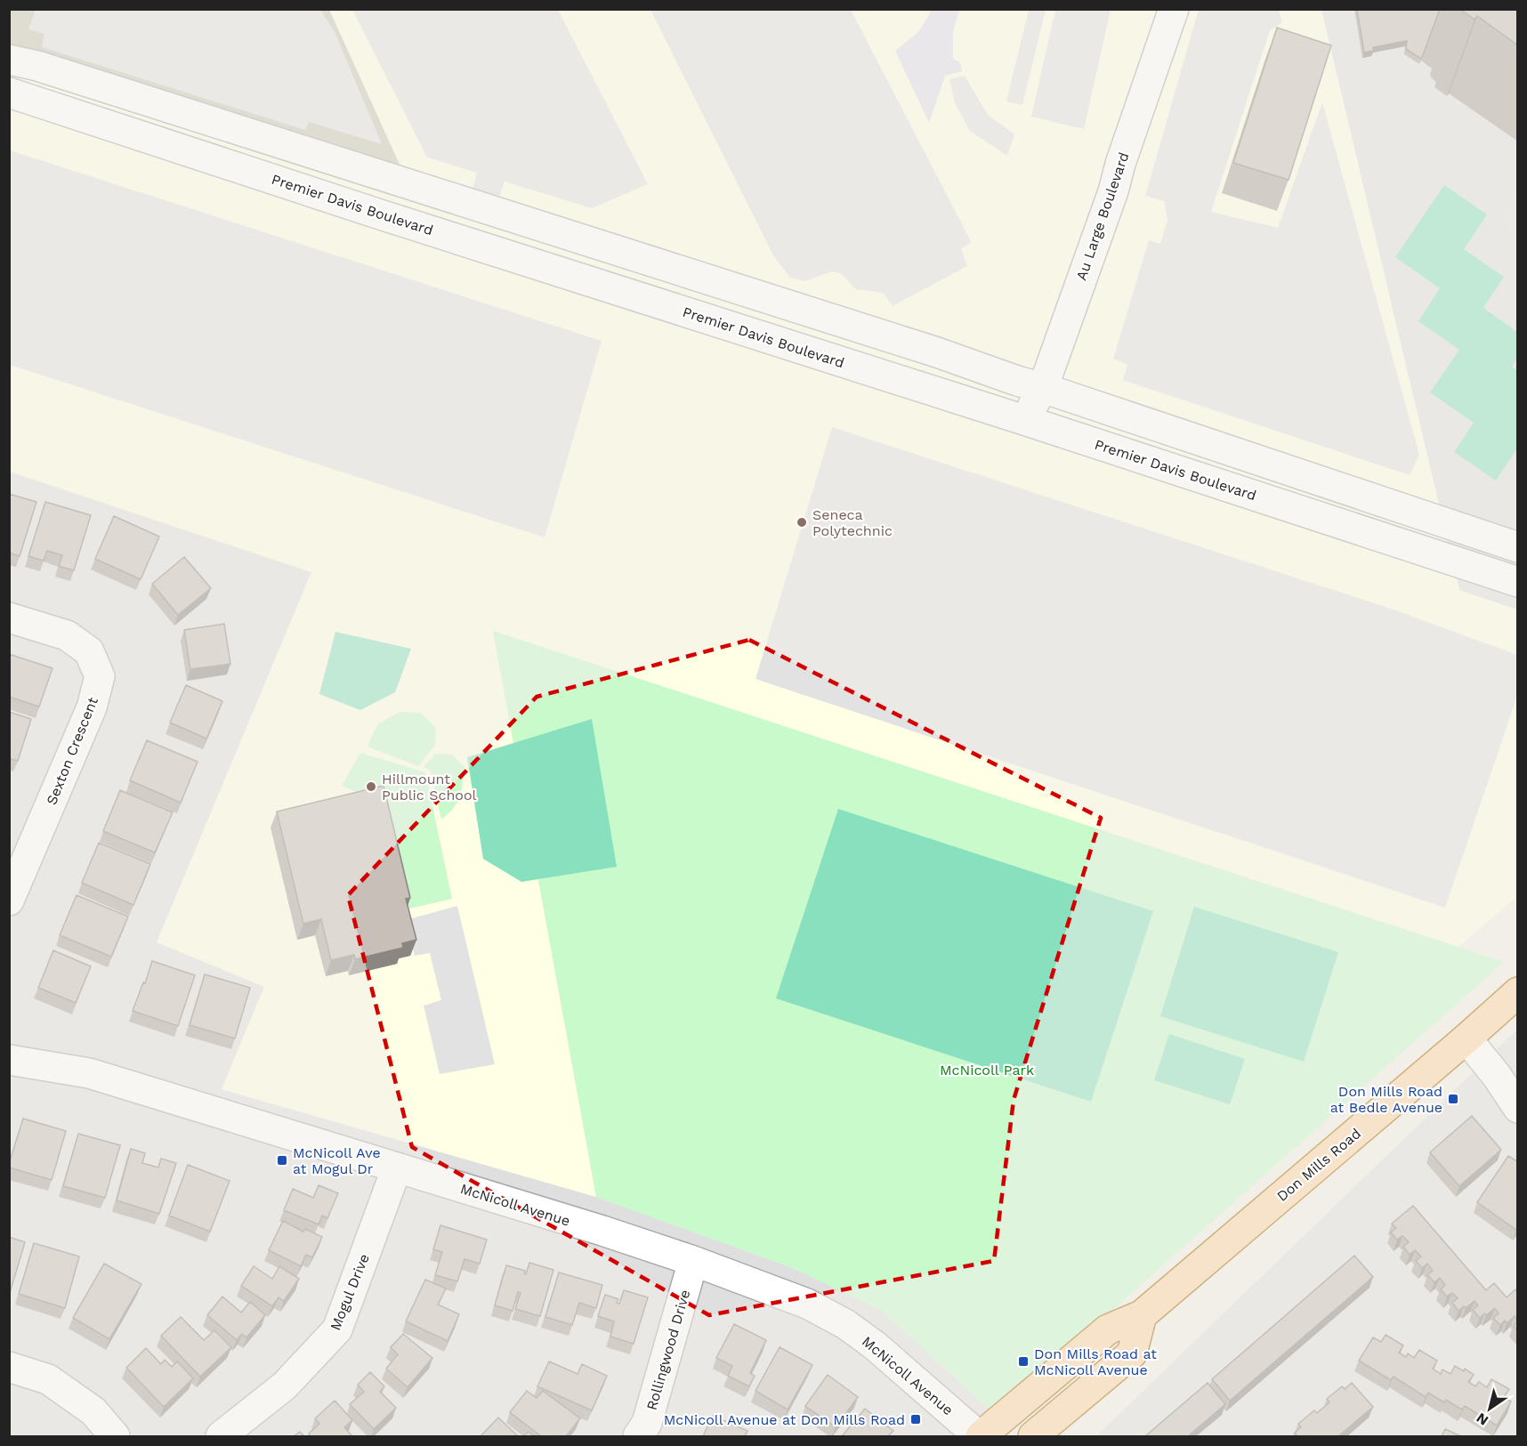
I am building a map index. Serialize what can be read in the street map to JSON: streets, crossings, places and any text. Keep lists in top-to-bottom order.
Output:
{
  "streets": {
    "main road": ["Don Mills Road"],
    "street": [
      "Premier Davis Boulevard",
      "Au Large Boulevard",
      "Sexton Crescent",
      "McNicoll Avenue",
      "Mogul Drive",
      "Rollingwood Drive"
    ]
  },
  "crossings": [
    ["Premier Davis Boulevard", "Au Large Boulevard"],
    ["Don Mills Road", "McNicoll Avenue"],
    ["McNicoll Avenue", "Mogul Drive"],
    ["McNicoll Avenue", "Rollingwood Drive"]
  ],
  "parks": ["McNicoll Park"],
  "places": {
    "other": ["Seneca Polytechnic", "Hillmount Public School"],
    "transit": [
      "Don Mills Road at Bedle Avenue",
      "McNicoll Ave at Mogul Dr",
      "Don Mills Road at McNicoll Avenue",
      "McNicoll Avenue at Don Mills Road"
    ]
  },
  "north": "bottom left"
}
